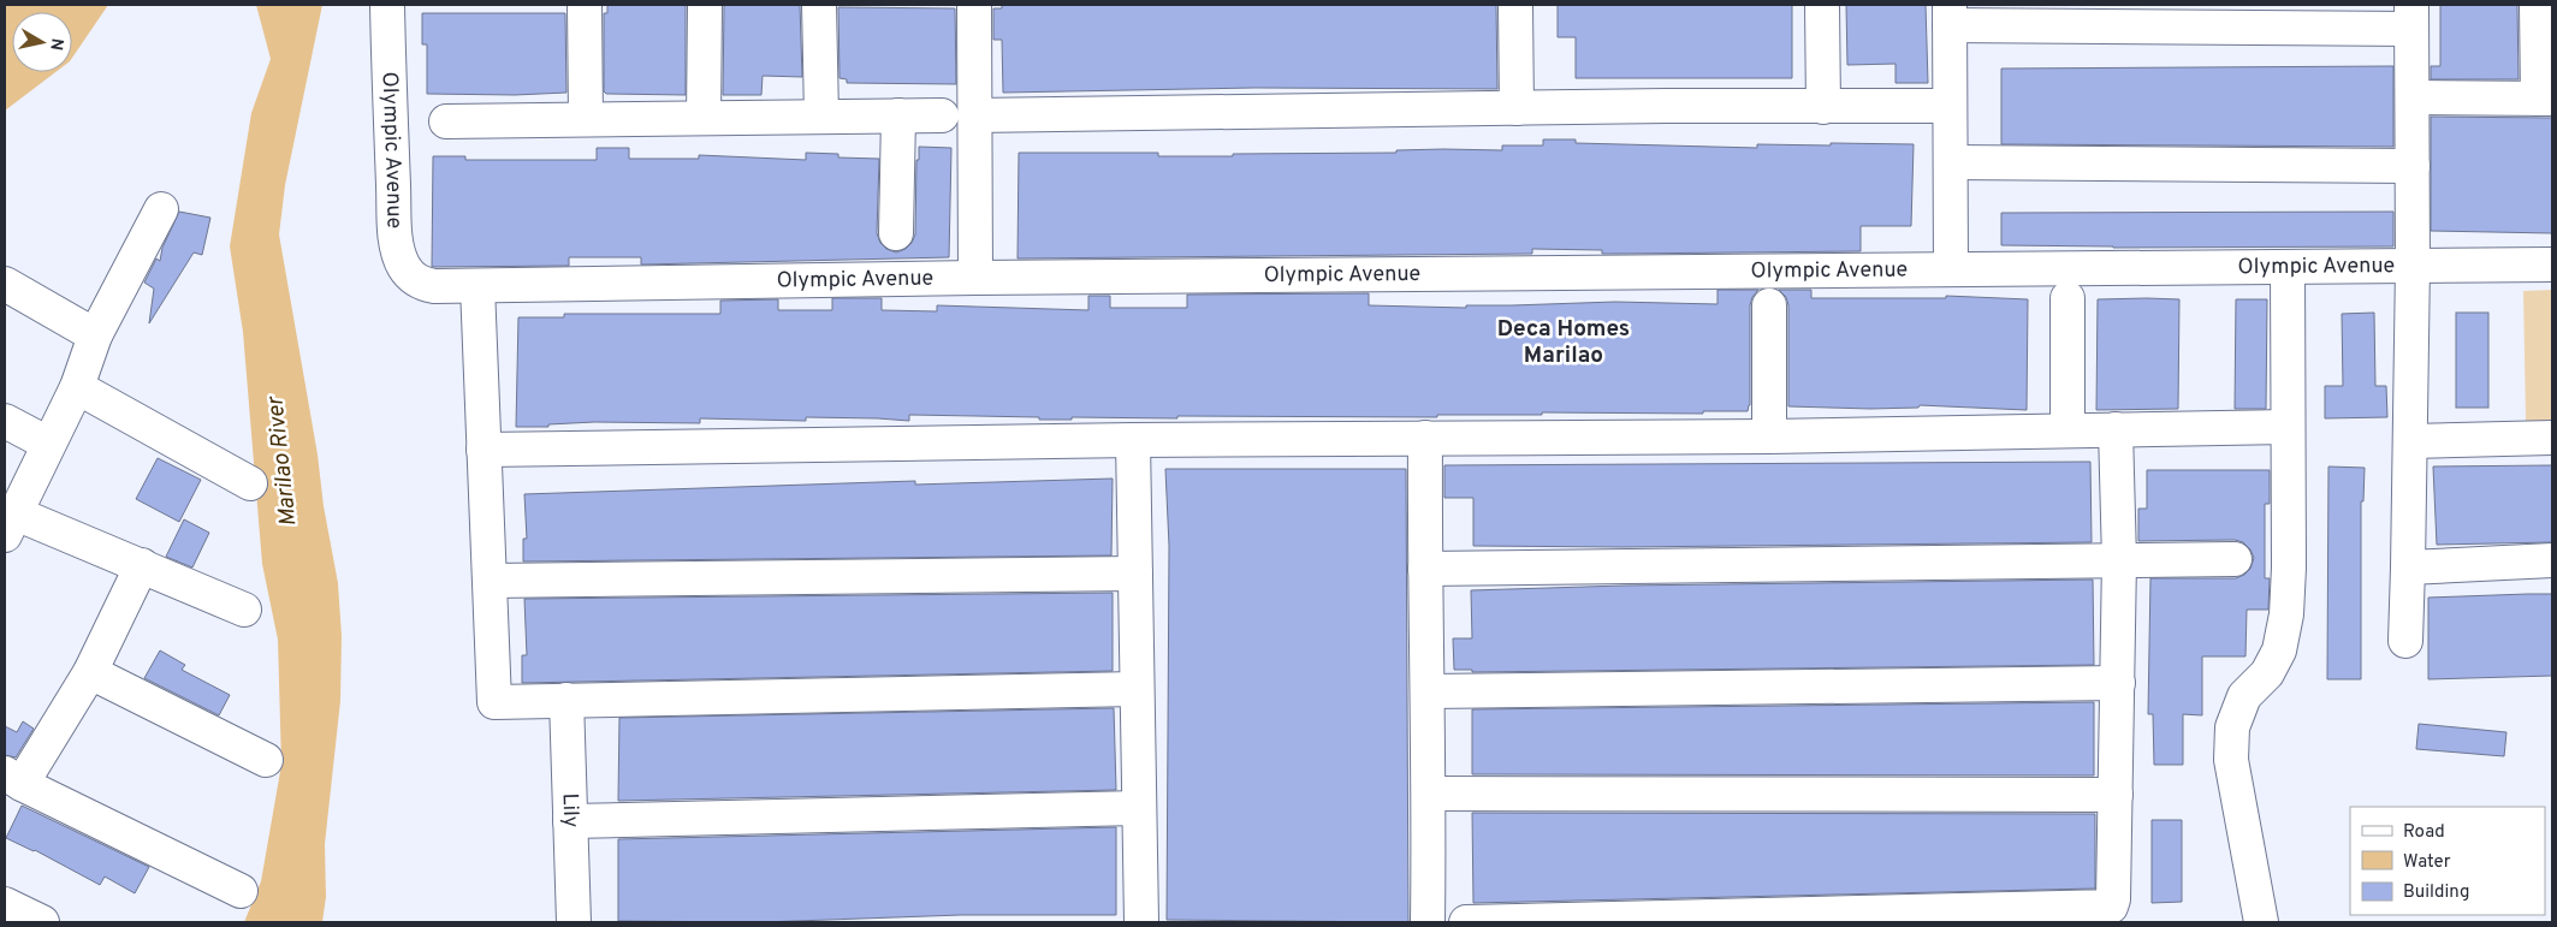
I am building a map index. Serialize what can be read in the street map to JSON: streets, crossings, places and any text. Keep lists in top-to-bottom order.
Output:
{
  "streets": {
    "street": ["Olympic Avenue", "Lily"]
  },
  "districts": ["Deca Homes Marilao"],
  "water": ["Marilao River"],
  "legend": ["Road", "Water", "Building"],
  "north": "right"
}
